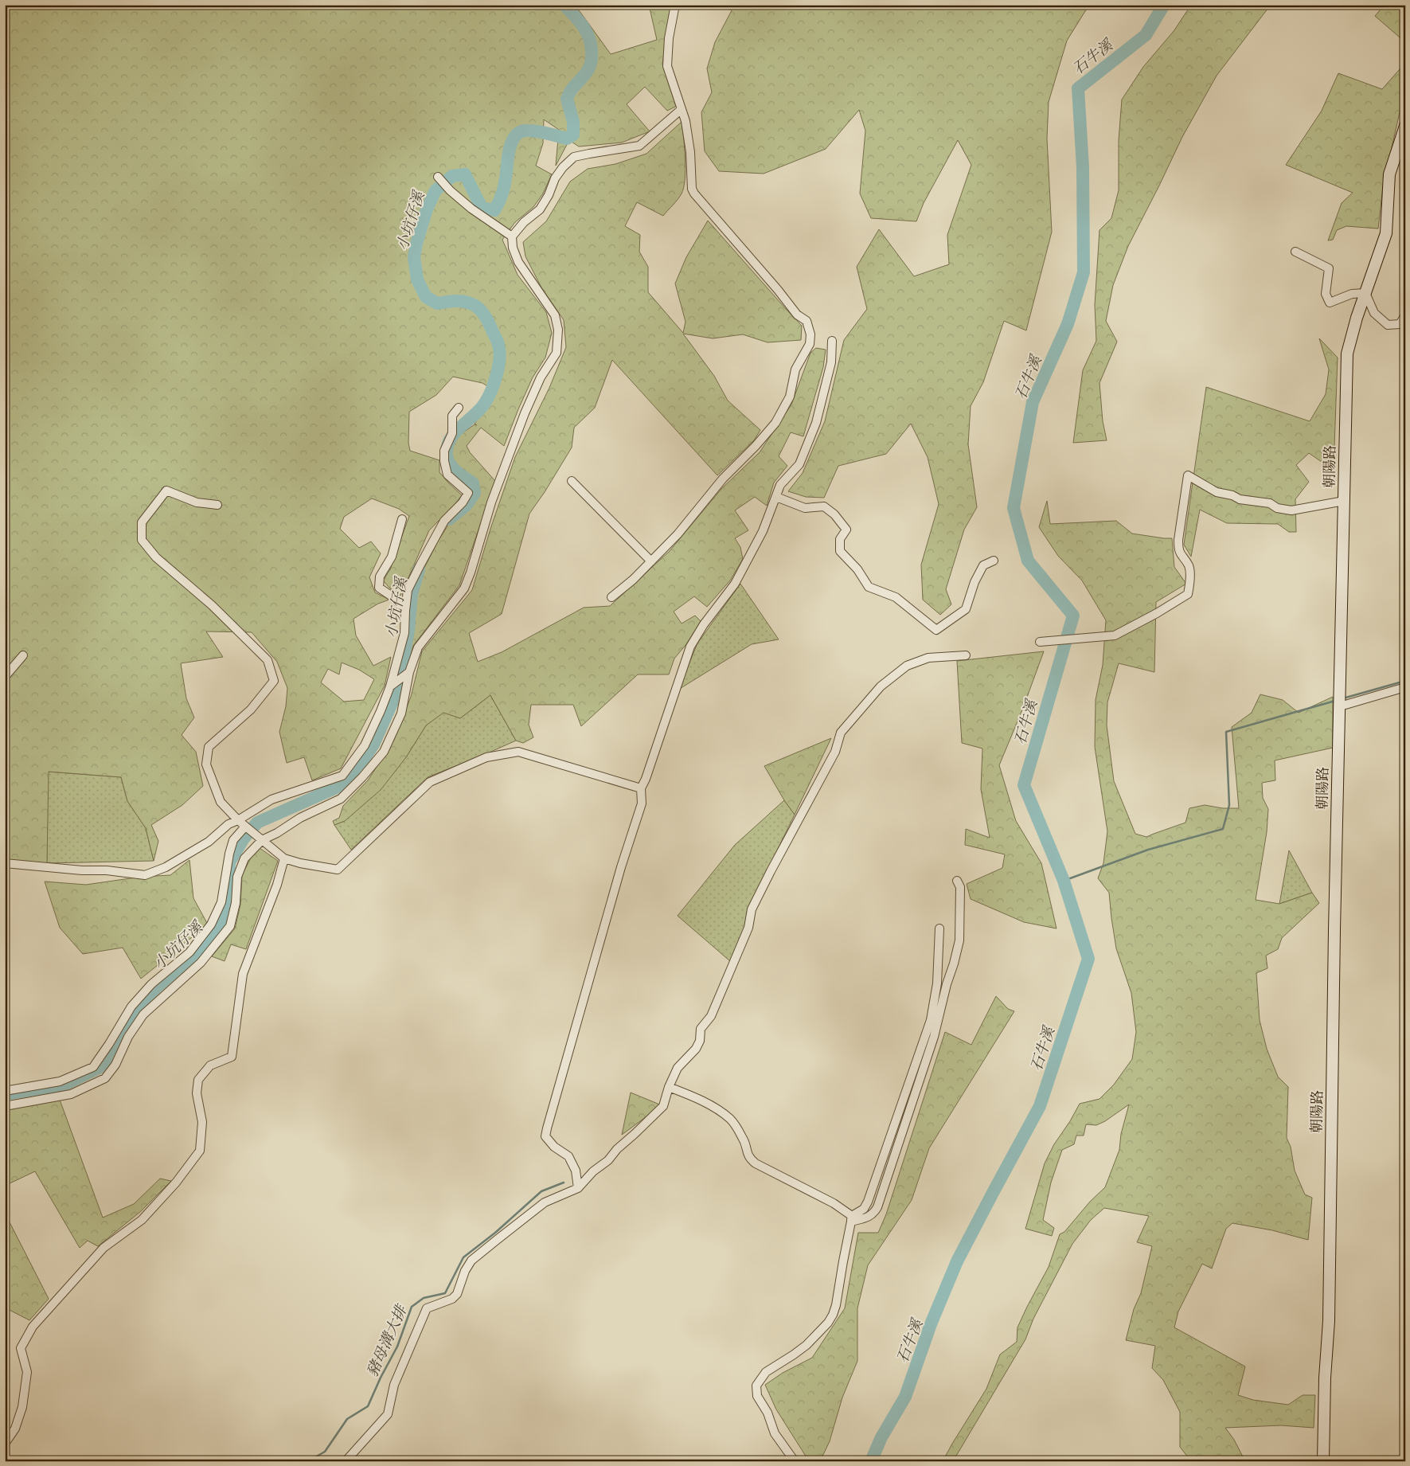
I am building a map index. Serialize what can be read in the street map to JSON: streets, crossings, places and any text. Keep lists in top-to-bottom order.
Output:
{
  "streets": {
    "main road": ["朝陽路"]
  },
  "water": ["石牛溪", "小坑仔溪", "豬母溝大排"]
}
